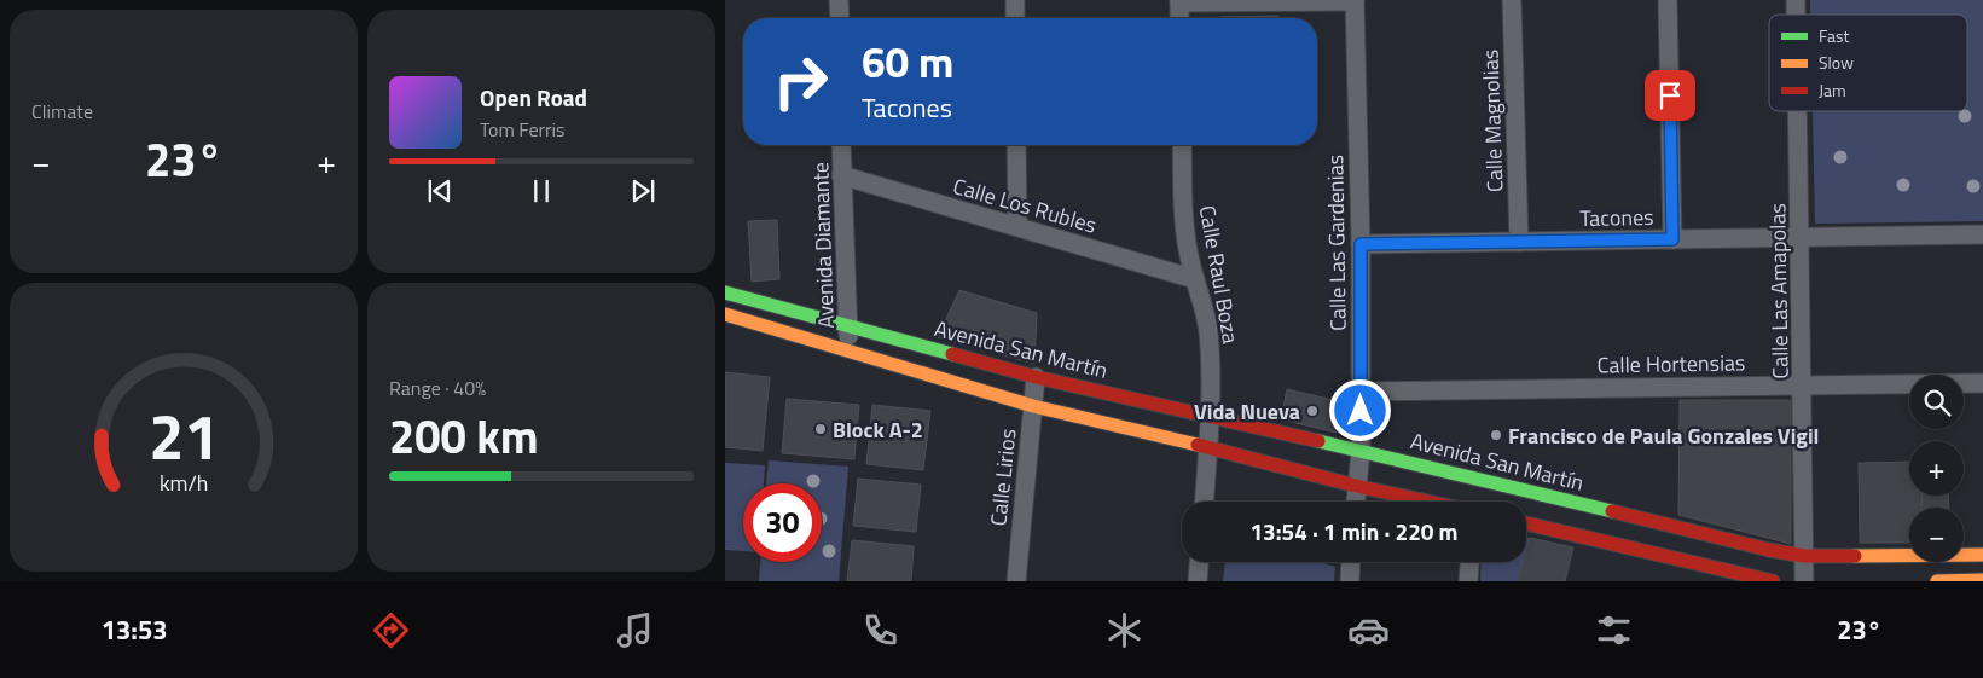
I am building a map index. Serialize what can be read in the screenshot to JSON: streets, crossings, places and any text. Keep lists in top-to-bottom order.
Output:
{
  "streets": {
    "main road": ["Avenida San Martín"],
    "street": [
      "Calle Magnolias",
      "Calle Los Rubles",
      "Tacones",
      "Calle Las Gardenias",
      "Avenida Diamante",
      "Calle Raul Boza",
      "Calle Las Amapolas",
      "Calle Hortensias",
      "Calle Lirios"
    ]
  },
  "crossings": [
    ["Calle Magnolias", "Tacones"],
    ["Calle Los Rubles", "Avenida Diamante"],
    ["Calle Los Rubles", "Calle Raul Boza"],
    ["Tacones", "Calle Las Gardenias"],
    ["Tacones", "Calle Las Amapolas"],
    ["Calle Las Gardenias", "Avenida San Martín"],
    ["Calle Las Gardenias", "Calle Hortensias"],
    ["Avenida Diamante", "Avenida San Martín"],
    ["Calle Raul Boza", "Avenida San Martín"],
    ["Calle Las Amapolas", "Avenida San Martín"],
    ["Calle Las Amapolas", "Calle Hortensias"],
    ["Avenida San Martín", "Calle Lirios"]
  ],
  "places": ["Vida Nueva", "Block A-2", "Francisco de Paula Gonzales Vigil"],
  "legend": ["Fast", "Slow", "Jam"],
  "page": {
    "tile": [
      "Climate",
      ["Range · 40%", "200 km"]
    ],
    "turn": ["60 m", "Tacones"],
    "song": ["Open Road", "Tom Ferris"],
    "heat": ["−", "23°", "+"],
    "map_buttons": ["+", "−"],
    "limit": "30",
    "trip": "13:54 · 1 min · 220 m",
    "tabs": ["13:53", "23°"],
    "gauge": ["21", "km/h"]
  }
}
